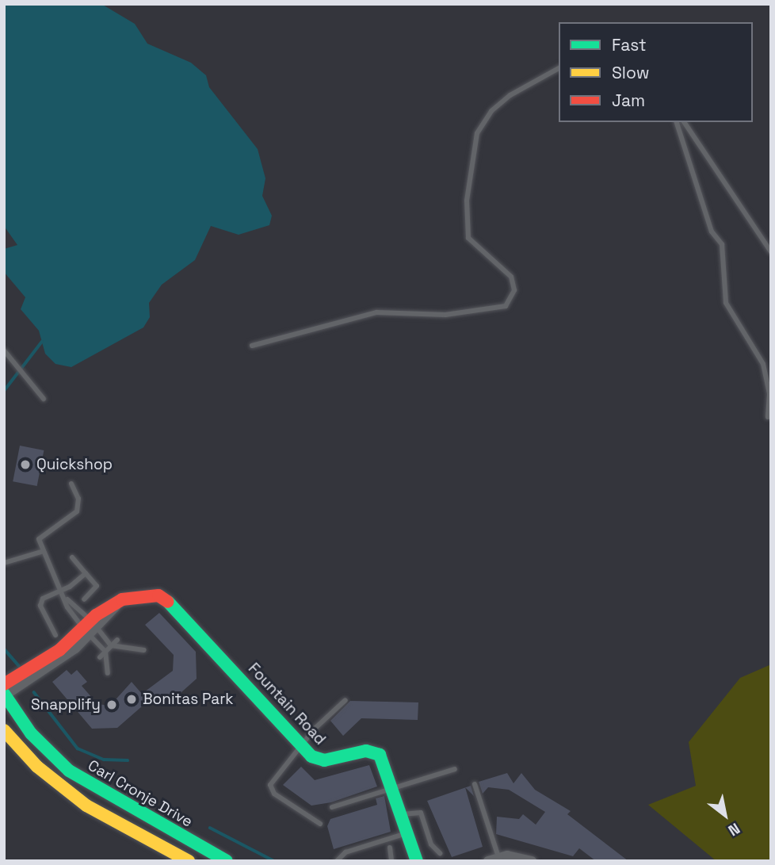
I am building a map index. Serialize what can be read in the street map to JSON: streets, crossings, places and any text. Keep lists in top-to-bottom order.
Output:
{
  "streets": {
    "street": ["Fountain Road", "Carl Cronje Drive"]
  },
  "crossings": [
    ["Fountain Road", "Carl Cronje Drive"]
  ],
  "places": ["Quickshop", "Bonitas Park", "Snapplify"],
  "legend": ["Fast", "Slow", "Jam"],
  "north": "bottom right"
}
